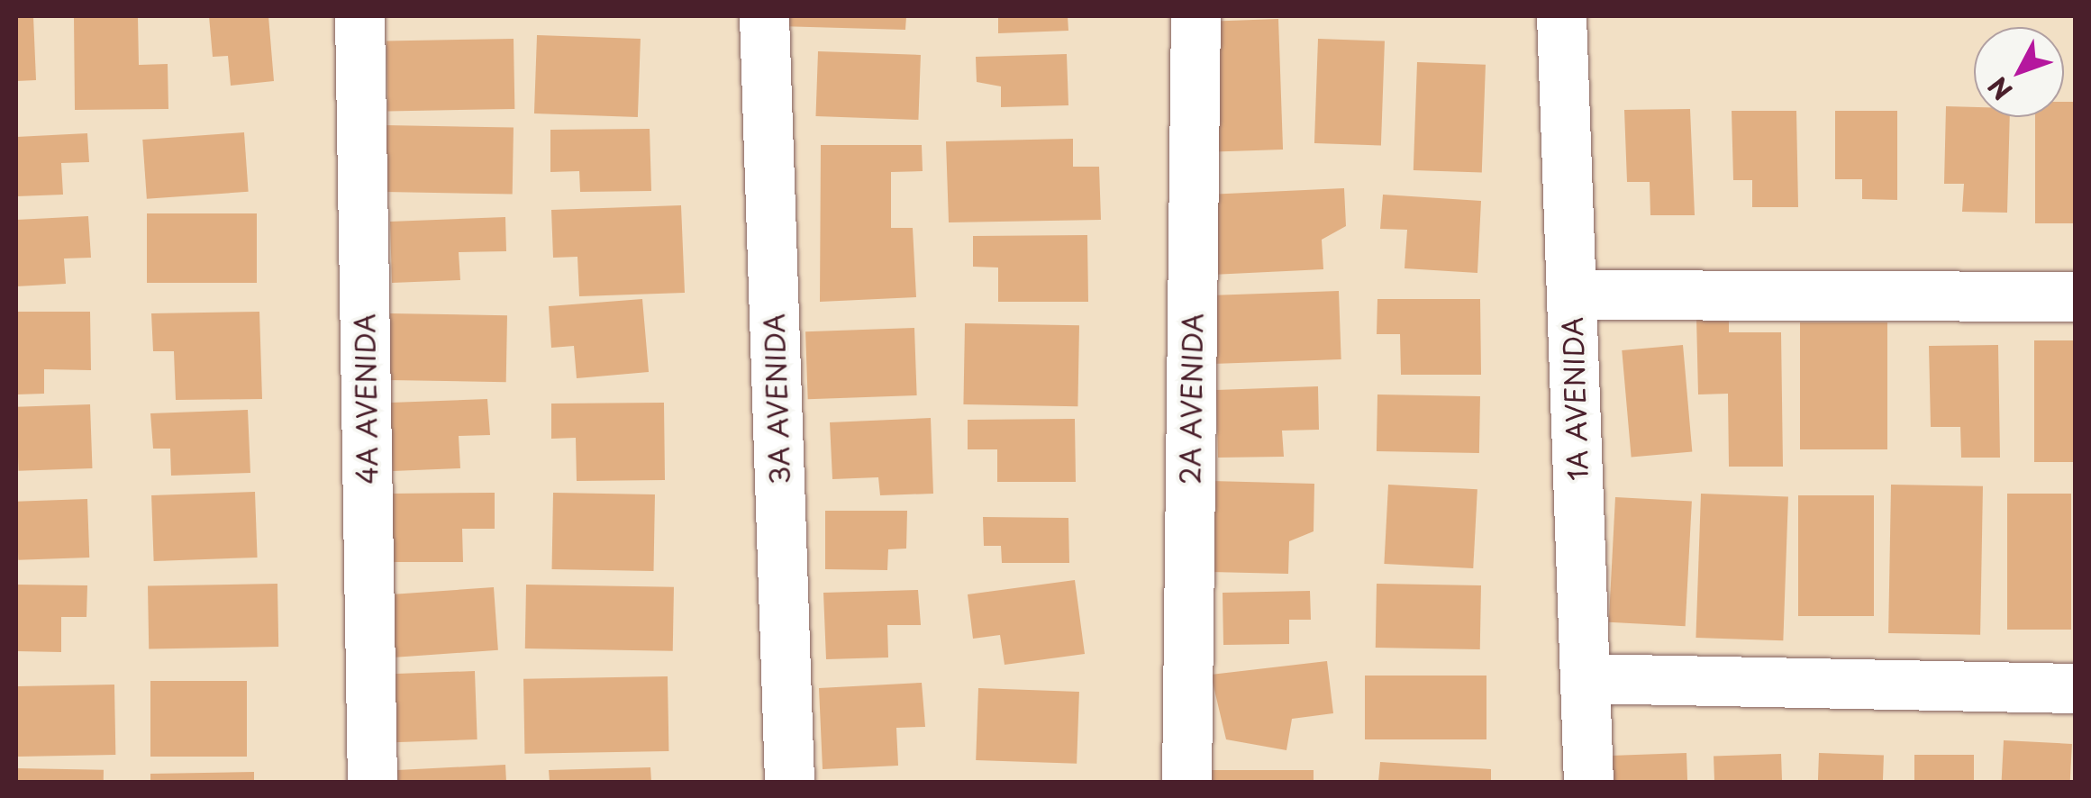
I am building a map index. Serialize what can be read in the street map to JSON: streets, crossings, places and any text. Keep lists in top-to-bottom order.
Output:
{
  "streets": {
    "street": [
      "4A AVENIDA",
      "3A AVENIDA",
      "2A AVENIDA",
      "1A AVENIDA"
    ]
  },
  "north": "bottom left"
}
